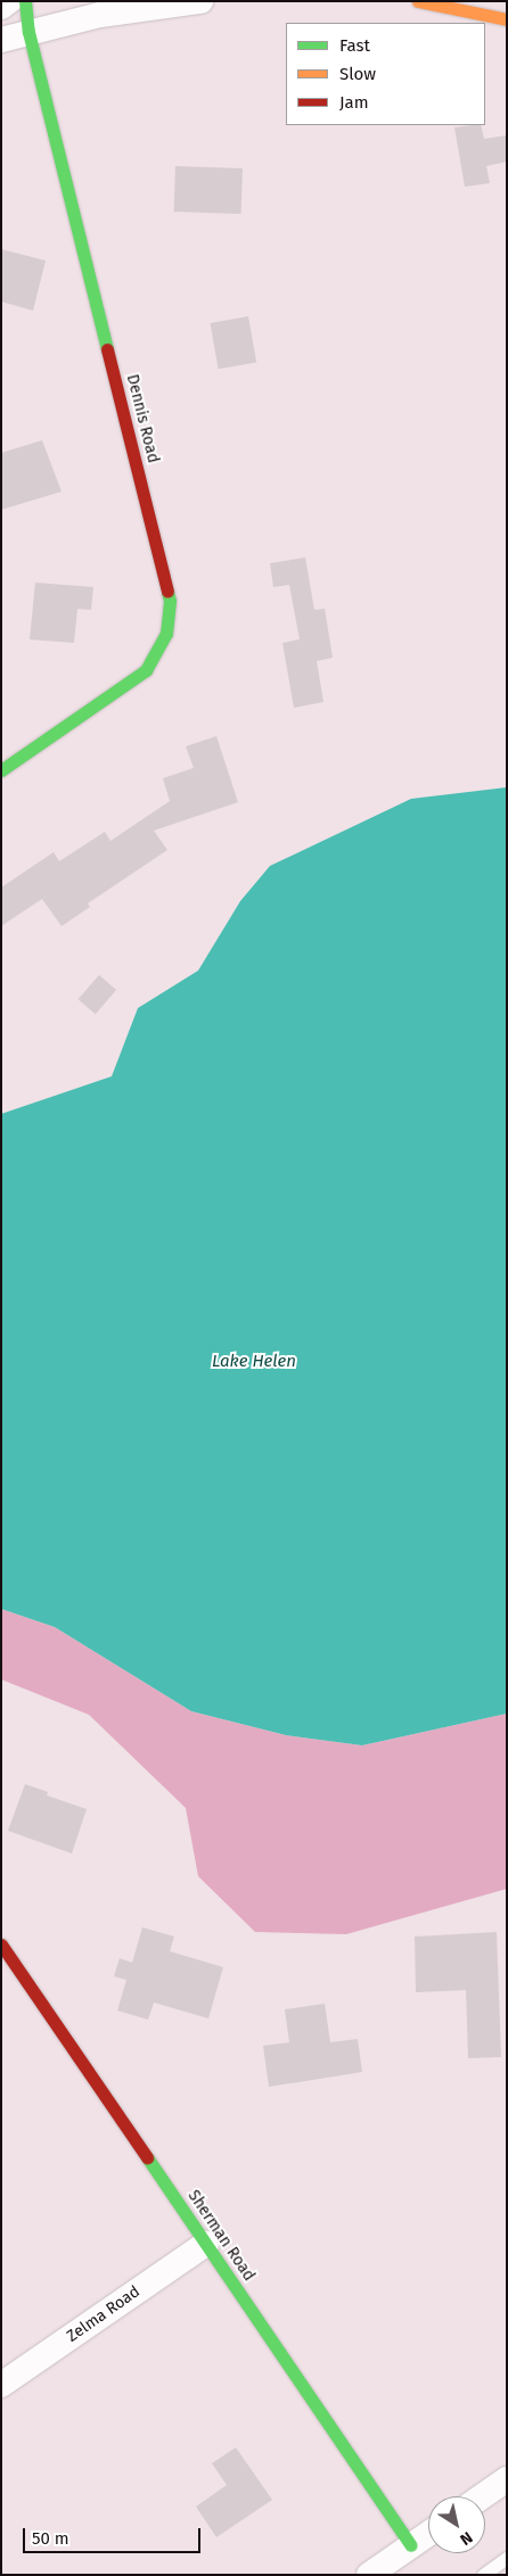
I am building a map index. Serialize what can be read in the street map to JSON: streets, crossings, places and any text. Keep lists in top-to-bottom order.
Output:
{
  "streets": {
    "street": ["Dennis Road", "Sherman Road", "Zelma Road"]
  },
  "crossings": [
    ["Sherman Road", "Zelma Road"]
  ],
  "water": ["Lake Helen"],
  "legend": ["Fast", "Slow", "Jam"],
  "scale_bar": "50 m",
  "north": "bottom right"
}
